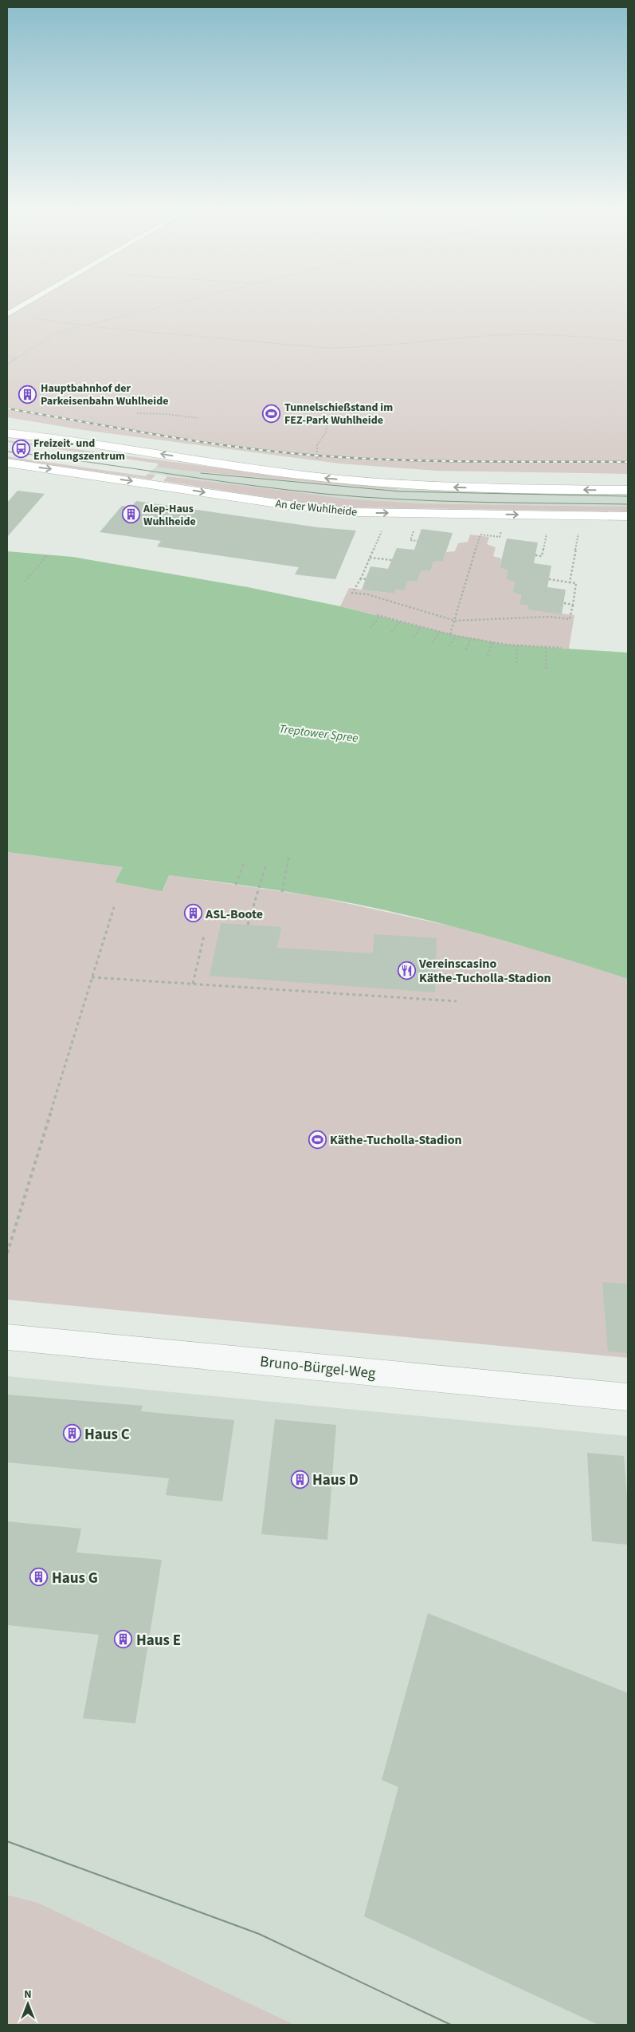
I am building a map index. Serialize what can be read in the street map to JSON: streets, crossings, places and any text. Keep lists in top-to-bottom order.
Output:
{
  "streets": {
    "main road": ["An der Wuhlheide"],
    "street": ["Bruno-Bürgel-Weg"]
  },
  "water": ["Treptower Spree"],
  "places": {
    "building": [
      "Hauptbahnhof der Parkeisenbahn Wuhlheide",
      "Alep-Haus Wuhlheide",
      "ASL-Boote",
      "Haus C",
      "Haus D",
      "Haus G",
      "Haus E"
    ],
    "sports": ["Tunnelschießstand im FEZ-Park Wuhlheide", "Käthe-Tucholla-Stadion"],
    "bus stop": ["Freizeit- und Erholungszentrum"],
    "restaurant": ["Vereinscasino Käthe-Tucholla-Stadion"]
  },
  "north": "top"
}
